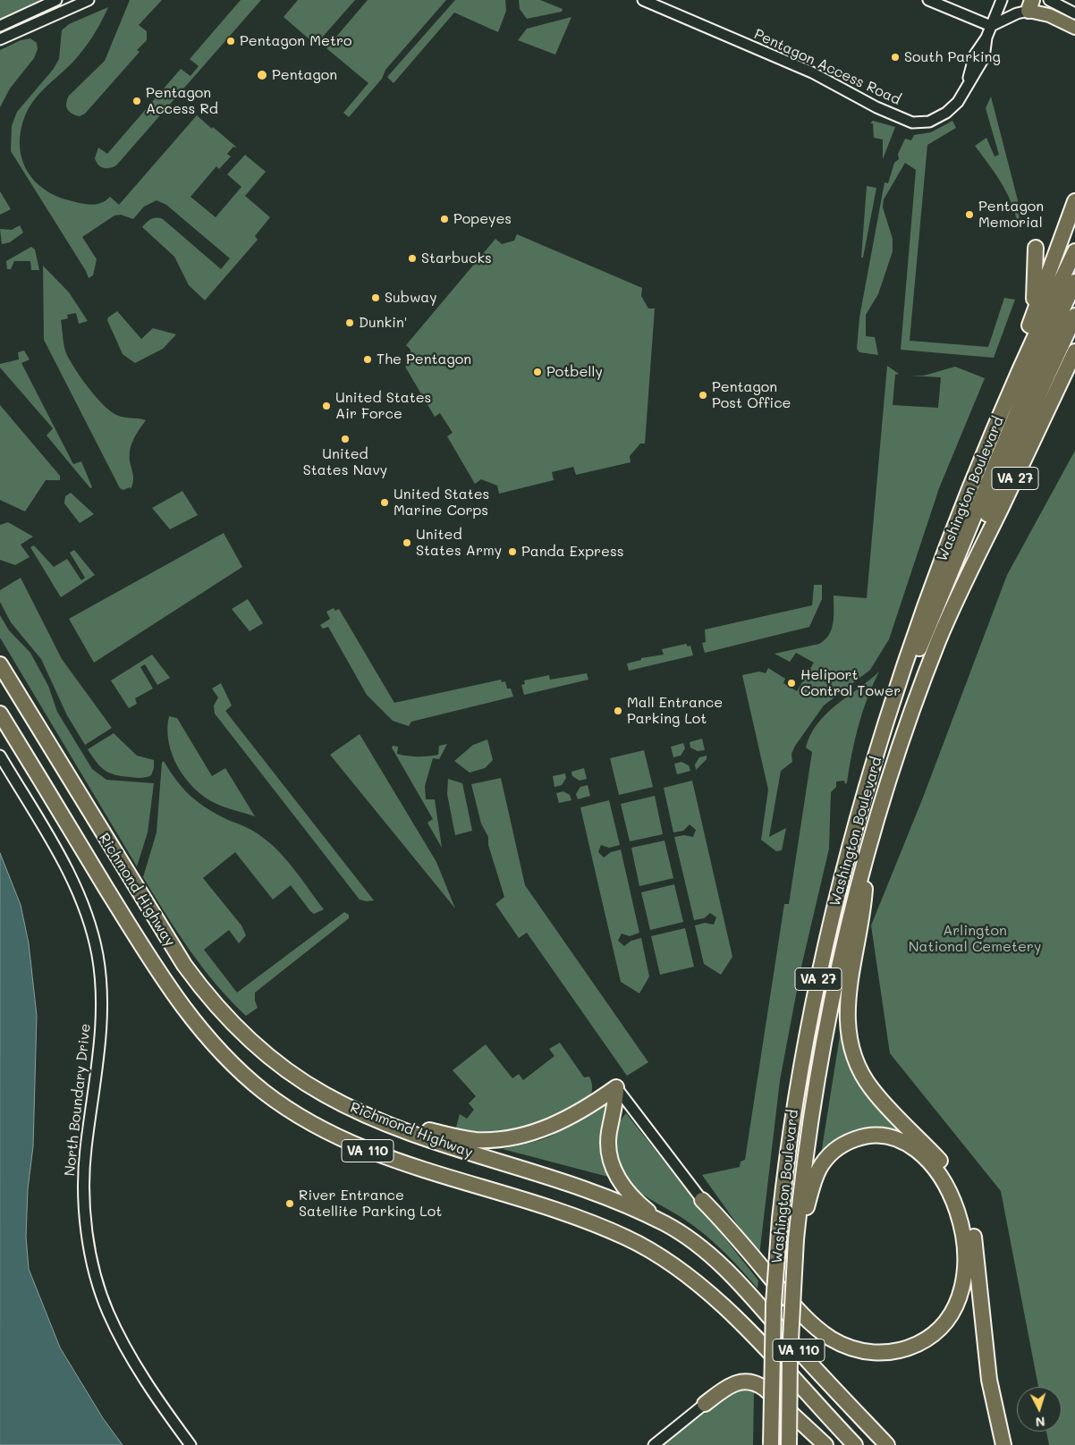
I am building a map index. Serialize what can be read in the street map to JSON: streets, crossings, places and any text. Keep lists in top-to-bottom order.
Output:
{
  "streets": {
    "highway": [
      "VA 27",
      "Washington Boulevard",
      "Richmond Highway",
      "VA 110"
    ],
    "street": ["Pentagon Access Road", "North Boundary Drive"]
  },
  "parks": ["Arlington National Cemetery"],
  "places": [
    "Pentagon Metro",
    "South Parking",
    "Pentagon",
    "Pentagon Access Rd",
    "Pentagon Memorial",
    "Popeyes",
    "Starbucks",
    "Subway",
    "Dunkin'",
    "The Pentagon",
    "Potbelly",
    "Pentagon Post Office",
    "United States Air Force",
    "United States Navy",
    "United States Marine Corps",
    "United States Army",
    "Panda Express",
    "Heliport Control Tower",
    "Mall Entrance Parking Lot",
    "River Entrance Satellite Parking Lot"
  ],
  "north": "bottom"
}
